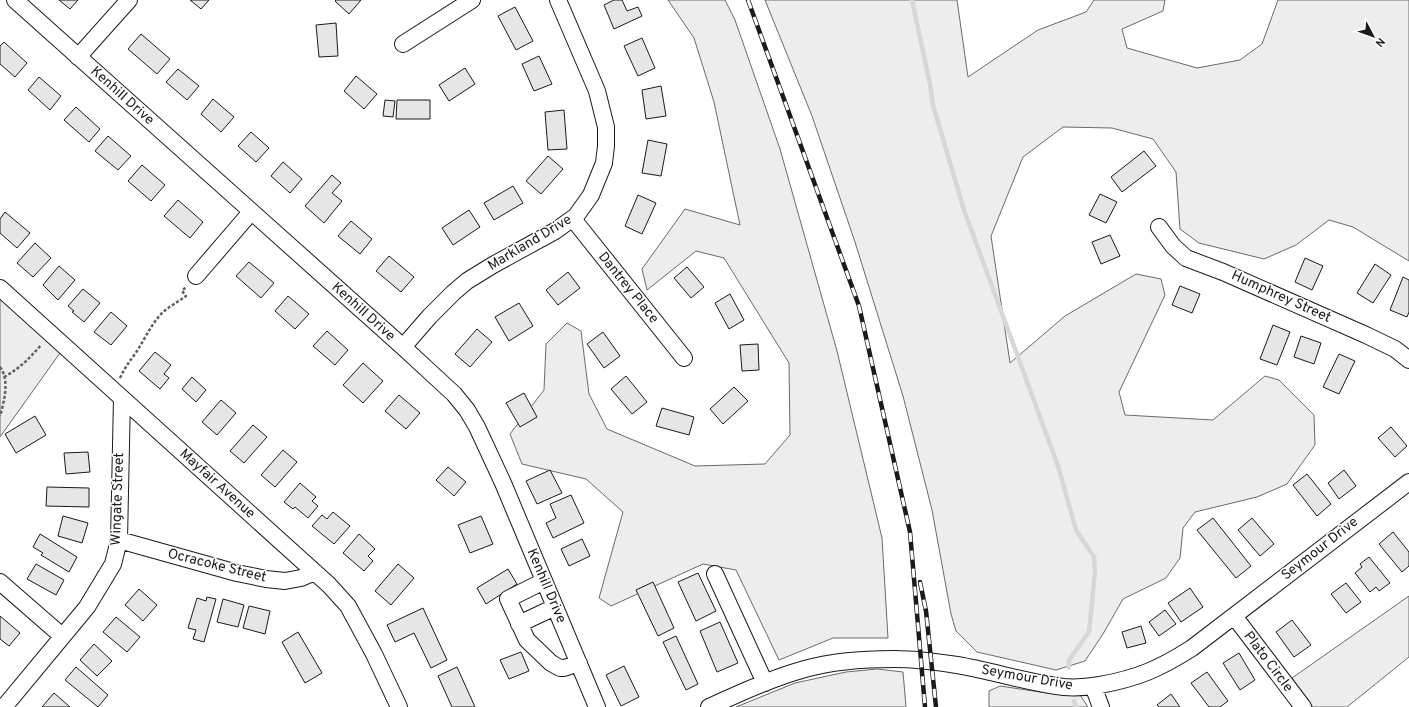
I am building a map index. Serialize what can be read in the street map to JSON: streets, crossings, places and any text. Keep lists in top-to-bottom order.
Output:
{
  "streets": {
    "street": [
      "Kenhill Drive",
      "Markland Drive",
      "Dantrey Place",
      "Humphrey Street",
      "Mayfair Avenue",
      "Wingate Street",
      "Seymour Drive",
      "Ocracoke Street",
      "Plato Circle"
    ]
  },
  "crossings": [
    ["Kenhill Drive", "Markland Drive"],
    ["Markland Drive", "Dantrey Place"],
    ["Mayfair Avenue", "Wingate Street"],
    ["Mayfair Avenue", "Ocracoke Street"],
    ["Wingate Street", "Ocracoke Street"],
    ["Seymour Drive", "Plato Circle"]
  ],
  "north": "bottom right"
}
